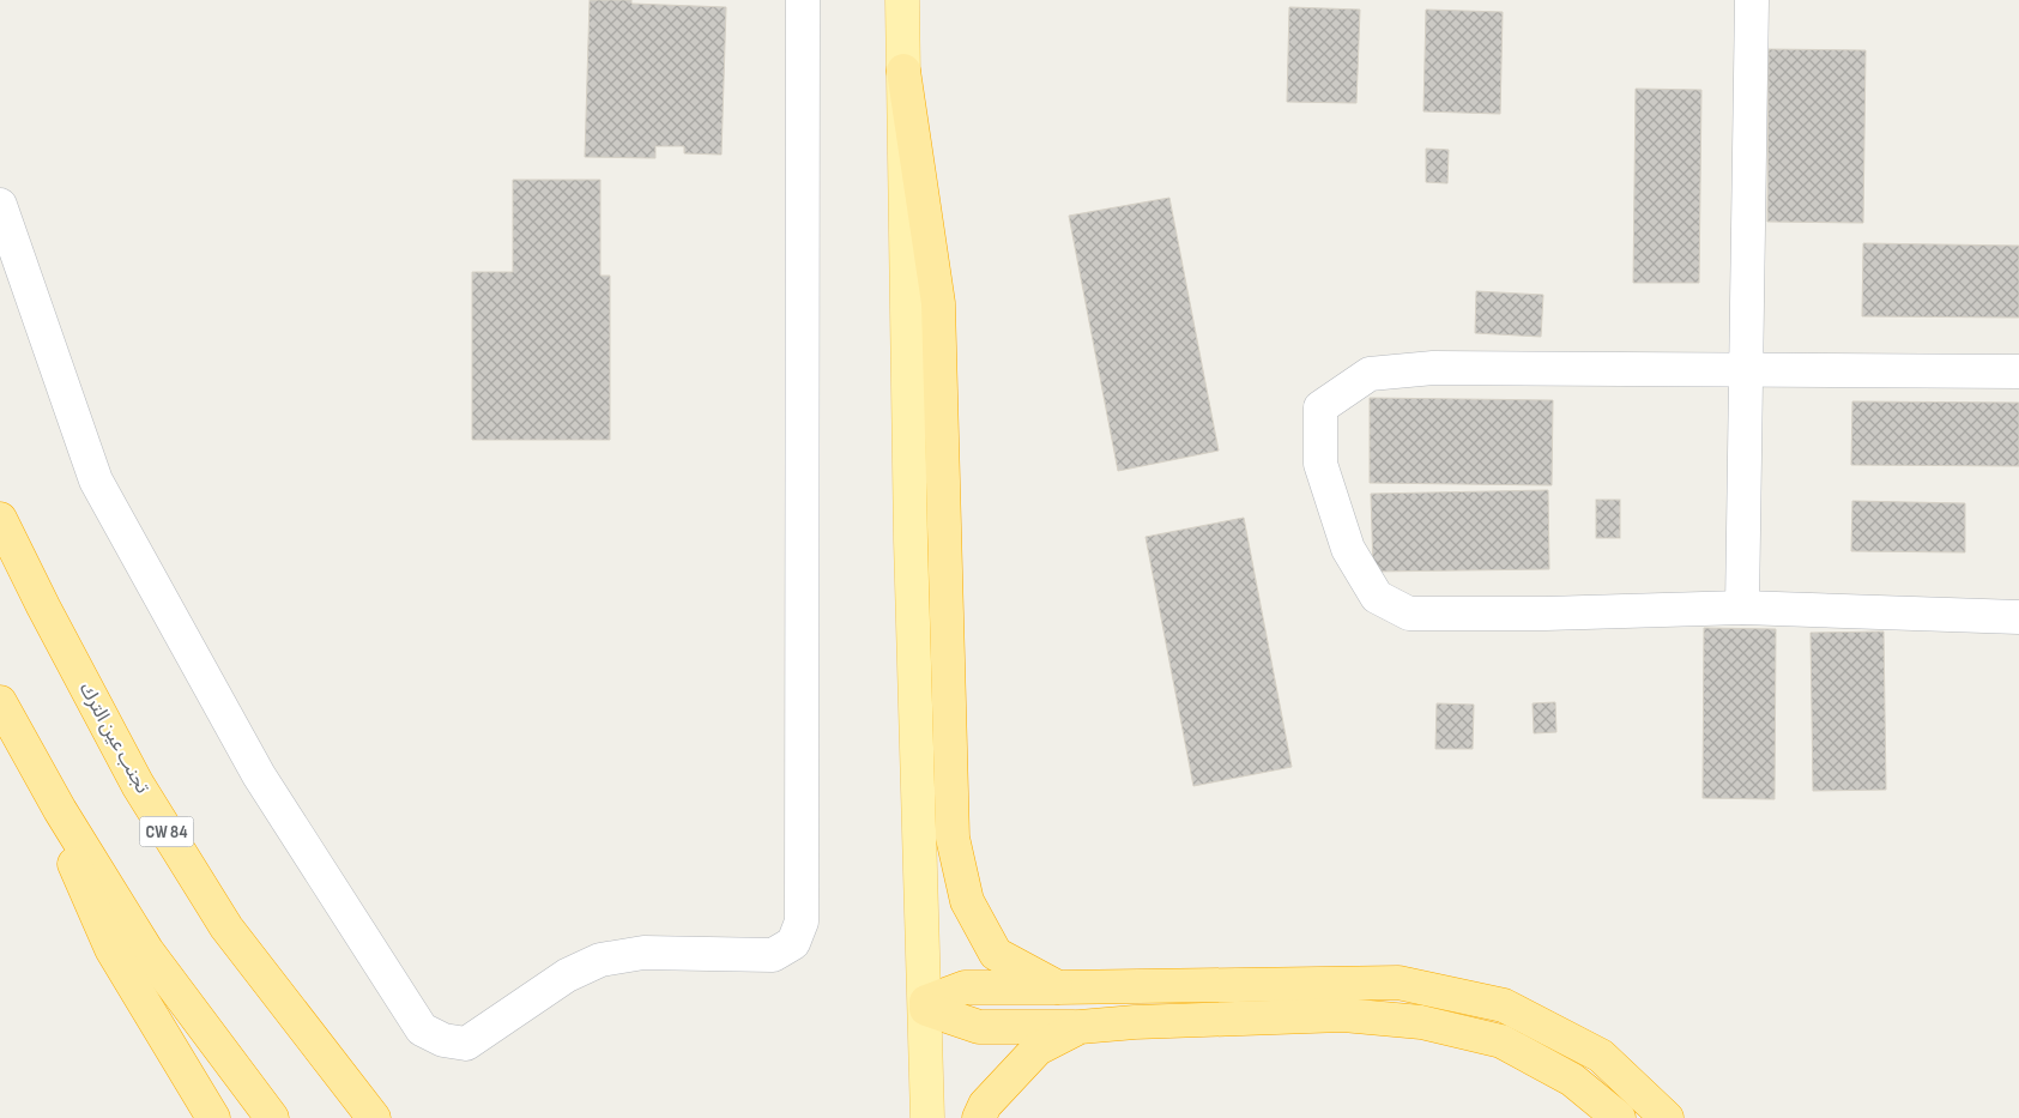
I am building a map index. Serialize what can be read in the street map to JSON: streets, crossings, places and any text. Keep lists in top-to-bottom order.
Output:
{
  "streets": {
    "highway": ["تجنب عين الترك", "CW 84"]
  }
}
